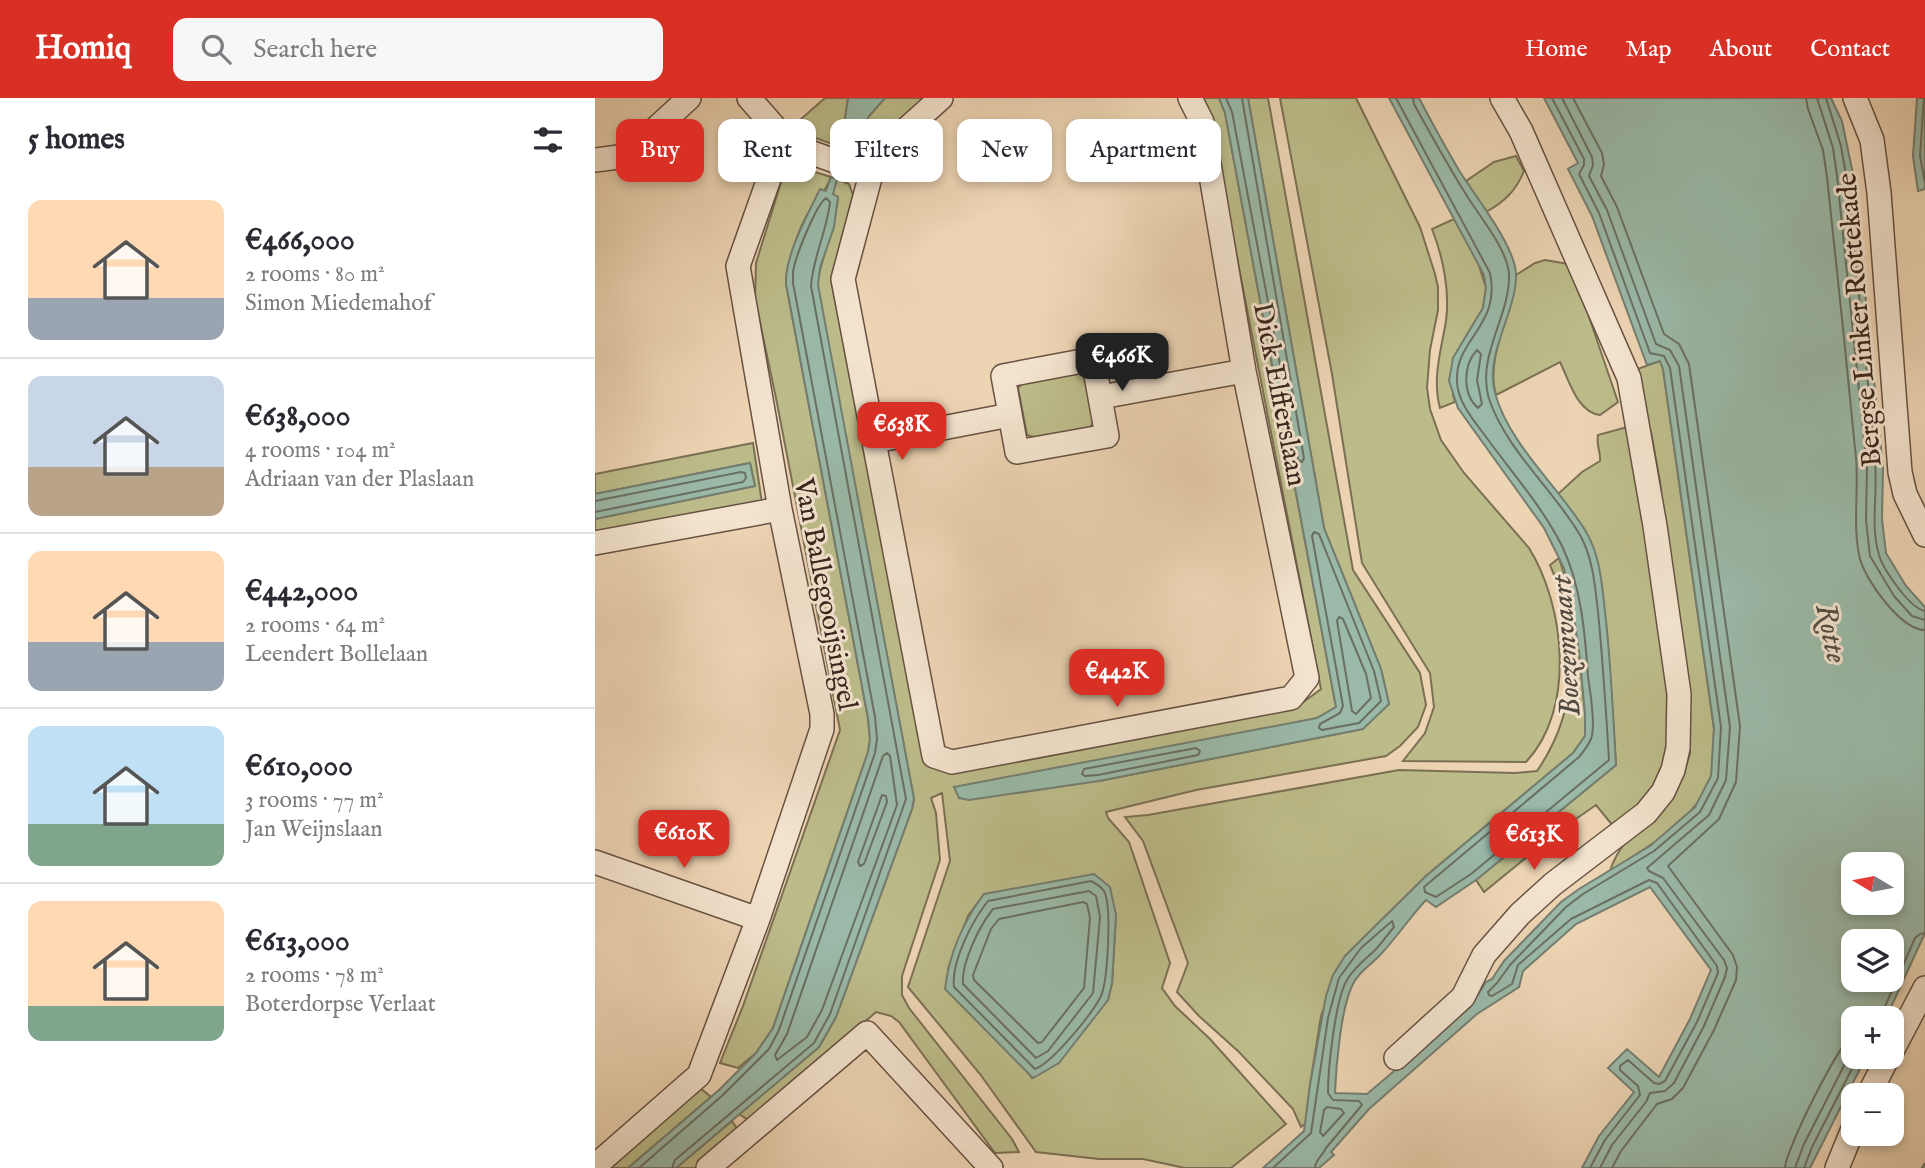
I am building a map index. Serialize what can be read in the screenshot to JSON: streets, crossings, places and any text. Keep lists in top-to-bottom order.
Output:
{
  "streets": {
    "street": ["Bergse Linker Rottekade", "Dick Elfferslaan", "Van Ballegooijsingel"]
  },
  "water": ["Rotte", "Boezemvaart"],
  "north": "left",
  "page": {
    "header": "Homiq",
    "search": "Search here",
    "nav": [
      "Home",
      "Map",
      "About",
      "Contact"
    ],
    "heading": "5 homes",
    "chip": [
      "Buy",
      "Rent",
      "Filters",
      "New",
      "Apartment"
    ],
    "list": [
      {
        "name": "€466,000",
        "note": "2 rooms · 80 m² · Simon Miedemahof"
      },
      {
        "name": "€638,000",
        "note": "4 rooms · 104 m² · Adriaan van der Plaslaan"
      },
      {
        "name": "€442,000",
        "note": "2 rooms · 64 m² · Leendert Bollelaan"
      },
      {
        "name": "€610,000",
        "note": "3 rooms · 77 m² · Jan Weijnslaan"
      },
      {
        "name": "€613,000",
        "note": "2 rooms · 78 m² · Boterdorpse Verlaat"
      }
    ],
    "price": [
      "€466K",
      "€638K",
      "€442K",
      "€610K",
      "€613K"
    ],
    "map_buttons": ["+", "−"]
  }
}
